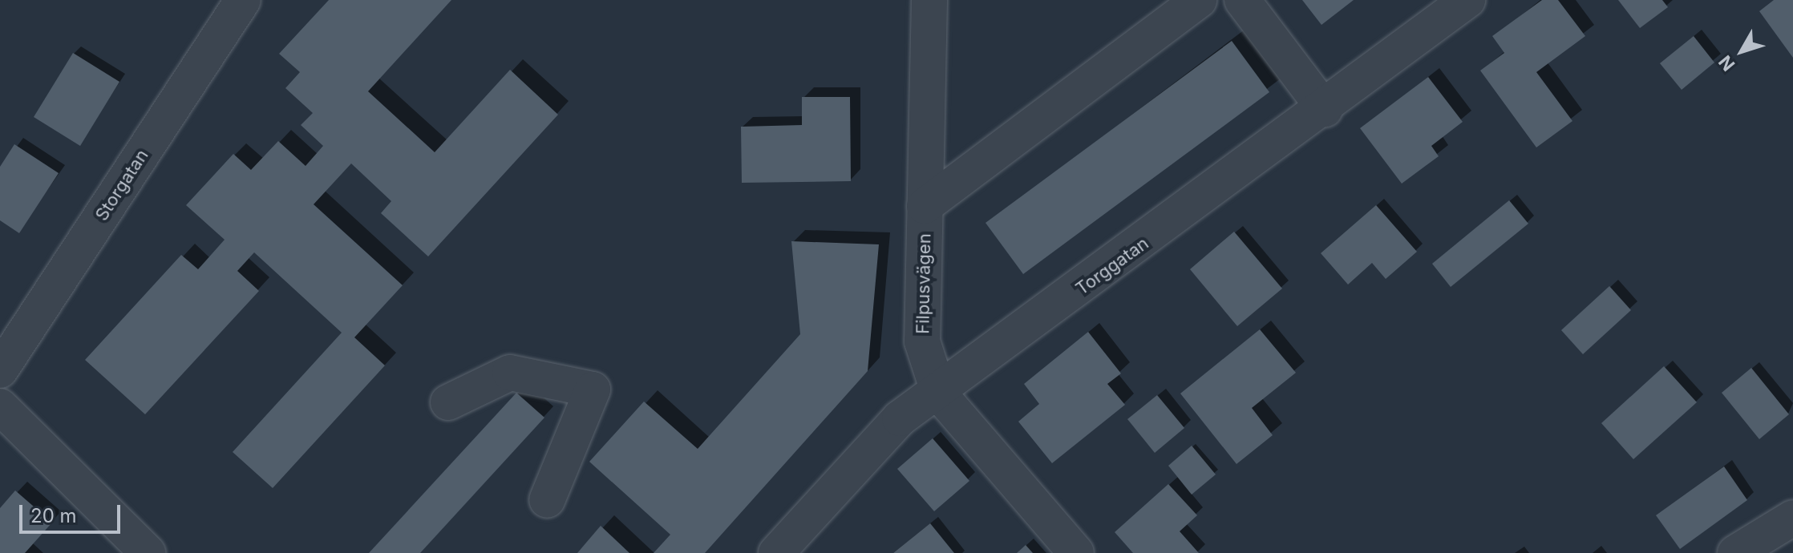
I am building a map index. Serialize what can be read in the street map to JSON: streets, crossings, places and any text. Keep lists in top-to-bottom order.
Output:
{
  "streets": {
    "street": ["Storgatan", "Torggatan", "Filpusvägen"]
  },
  "crossings": [
    ["Torggatan", "Filpusvägen"]
  ],
  "scale_bar": "20 m",
  "north": "bottom left"
}
